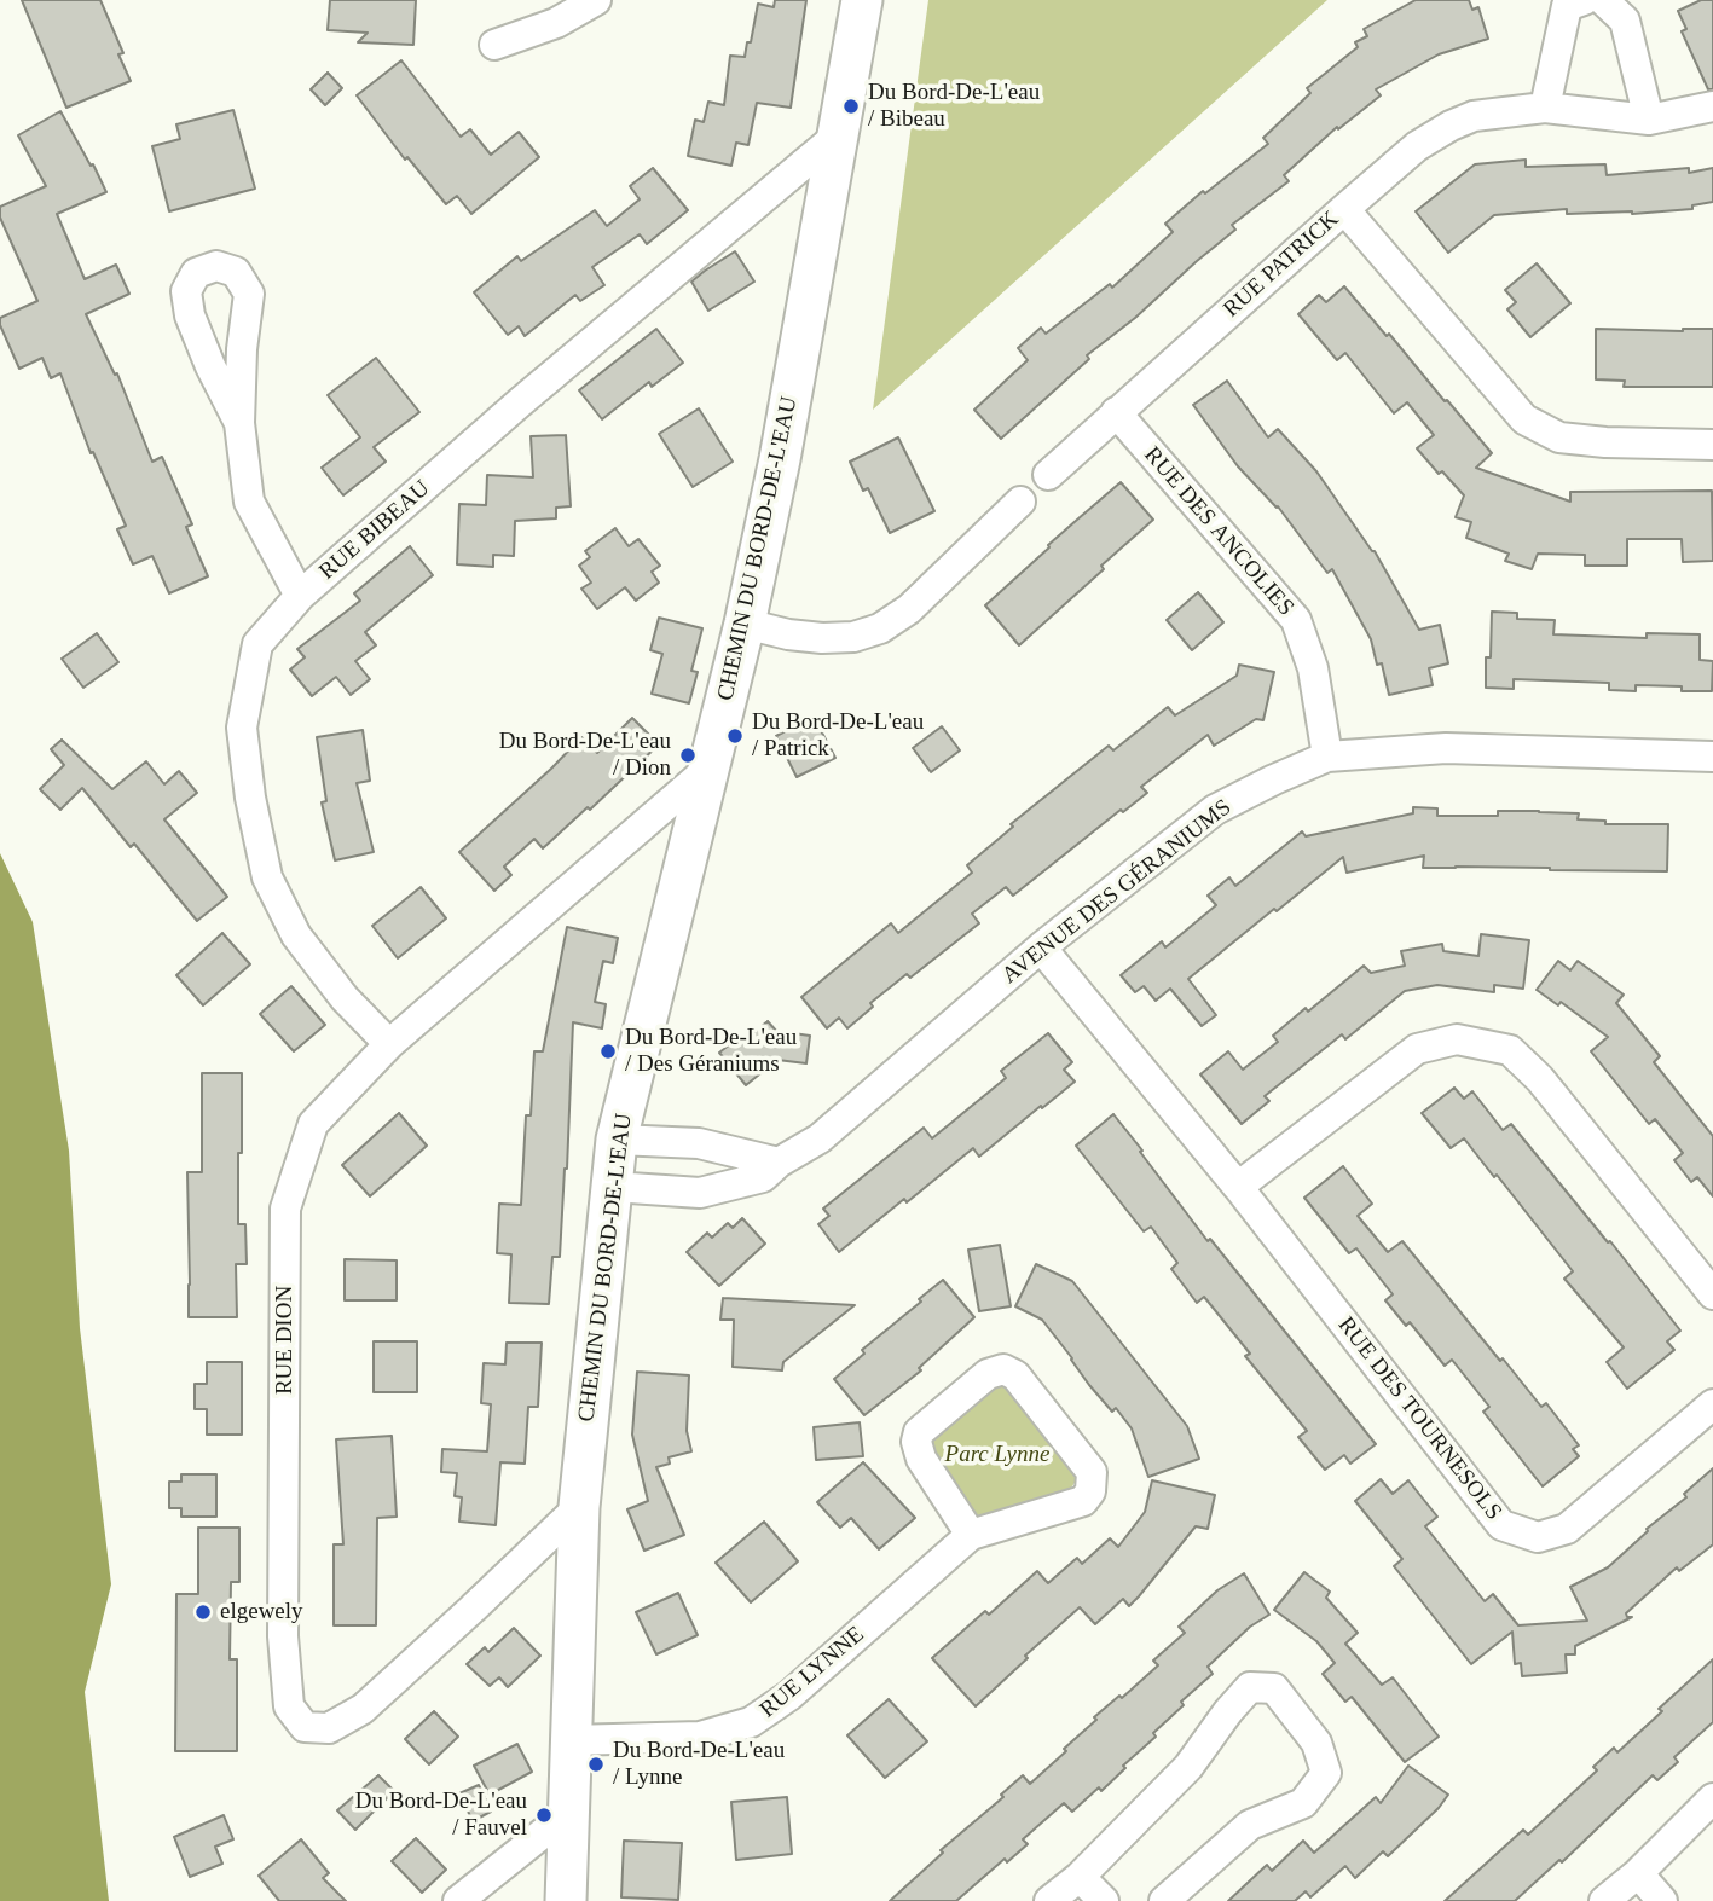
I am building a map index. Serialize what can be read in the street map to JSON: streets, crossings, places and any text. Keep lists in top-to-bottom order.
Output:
{
  "streets": {
    "street": [
      "RUE PATRICK",
      "RUE BIBEAU",
      "RUE DES ANCOLIES",
      "CHEMIN DU BORD-DE-L'EAU",
      "AVENUE DES GÉRANIUMS",
      "RUE DION",
      "RUE DES TOURNESOLS",
      "RUE LYNNE"
    ]
  },
  "crossings": [
    ["RUE PATRICK", "RUE DES ANCOLIES"],
    ["RUE BIBEAU", "CHEMIN DU BORD-DE-L'EAU"],
    ["RUE BIBEAU", "RUE DION"],
    ["RUE DES ANCOLIES", "AVENUE DES GÉRANIUMS"],
    ["CHEMIN DU BORD-DE-L'EAU", "AVENUE DES GÉRANIUMS"],
    ["CHEMIN DU BORD-DE-L'EAU", "RUE DION"],
    ["CHEMIN DU BORD-DE-L'EAU", "RUE LYNNE"],
    ["AVENUE DES GÉRANIUMS", "RUE DES TOURNESOLS"]
  ],
  "parks": ["Parc Lynne"],
  "places": [
    "Du Bord-De-L'eau / Bibeau",
    "Du Bord-De-L'eau / Patrick",
    "Du Bord-De-L'eau / Dion",
    "Du Bord-De-L'eau / Des Géraniums",
    "elgewely",
    "Du Bord-De-L'eau / Lynne",
    "Du Bord-De-L'eau / Fauvel"
  ]
}
